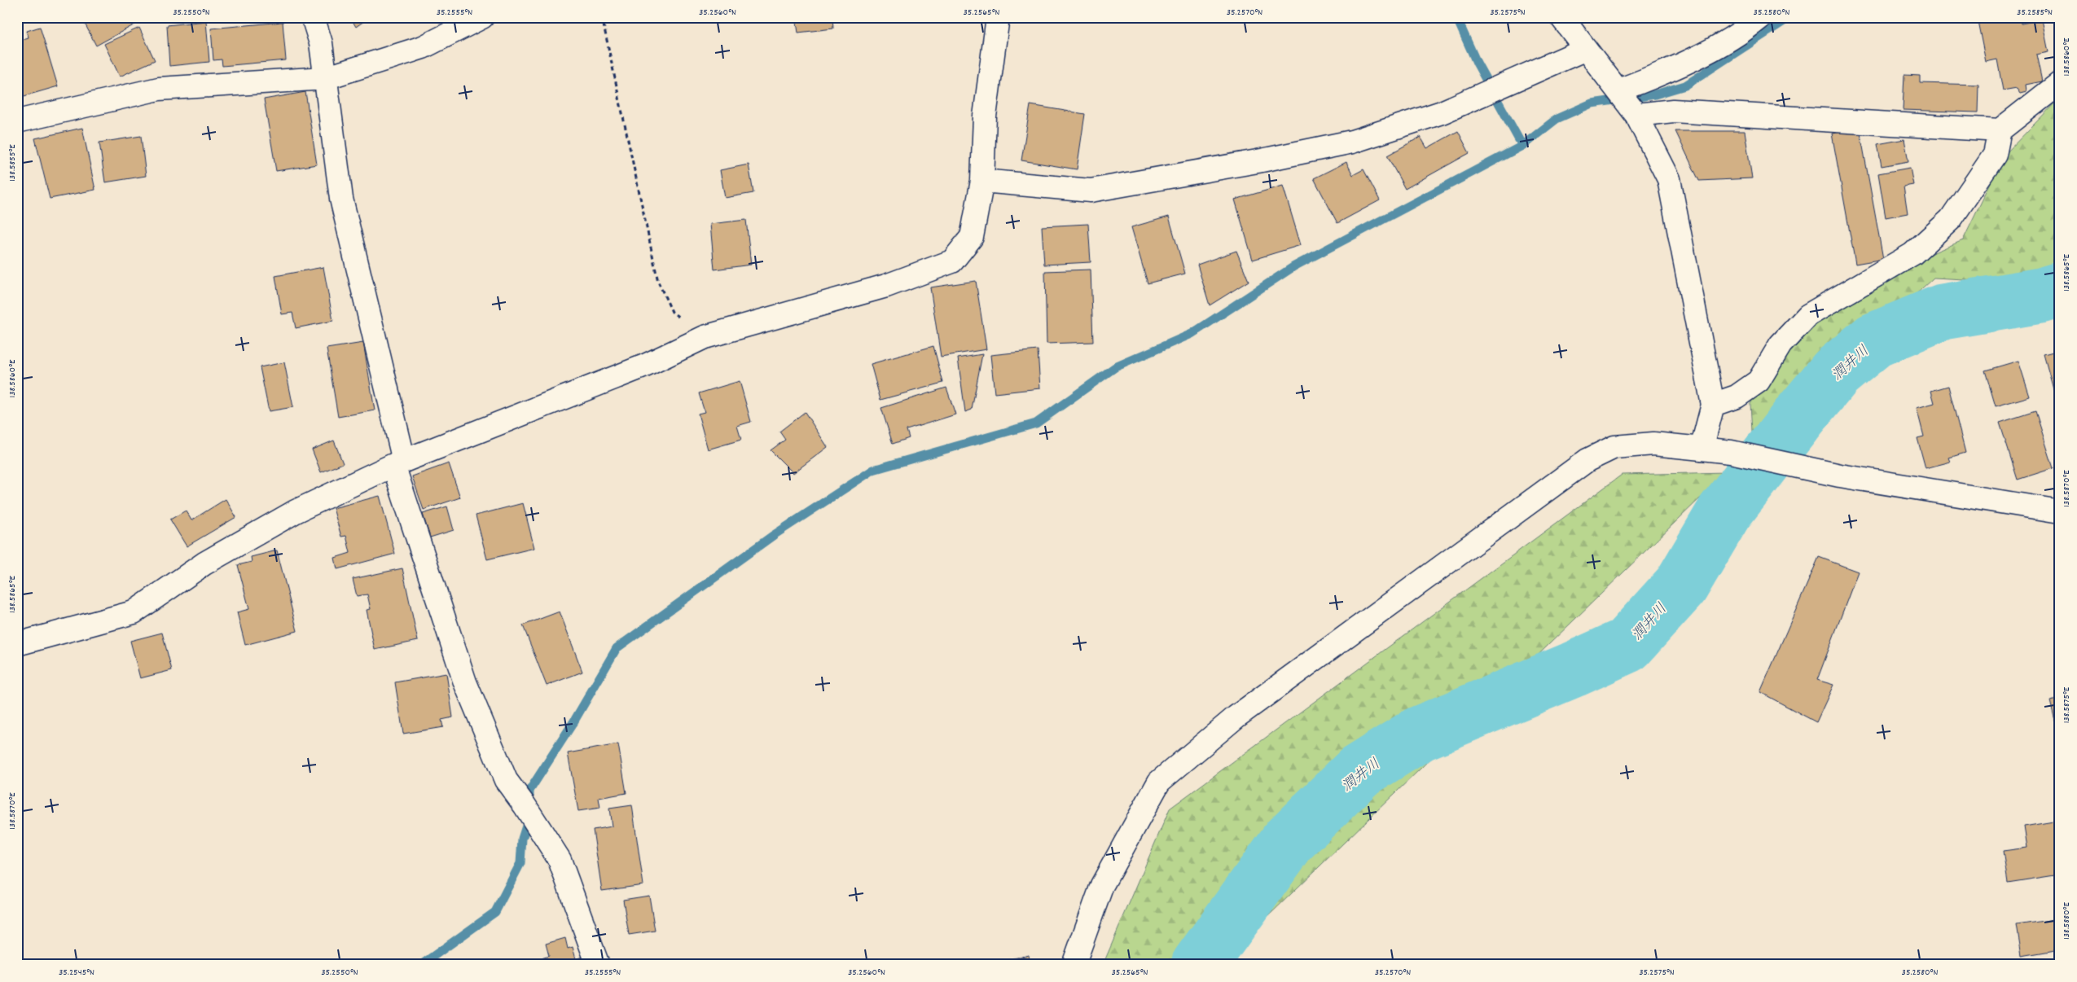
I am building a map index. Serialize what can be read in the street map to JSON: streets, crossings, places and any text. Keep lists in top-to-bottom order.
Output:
{
  "water": ["潤井川"],
  "coordinates": [
    "35.2550°N",
    "35.2555°N",
    "35.2560°N",
    "35.2565°N",
    "35.2570°N",
    "35.2575°N",
    "35.2580°N",
    "35.2585°N",
    "138.5860°E",
    "138.5855°E",
    "138.5865°E",
    "138.5870°E",
    "138.5875°E",
    "138.5880°E",
    "35.2545°N"
  ]
}
